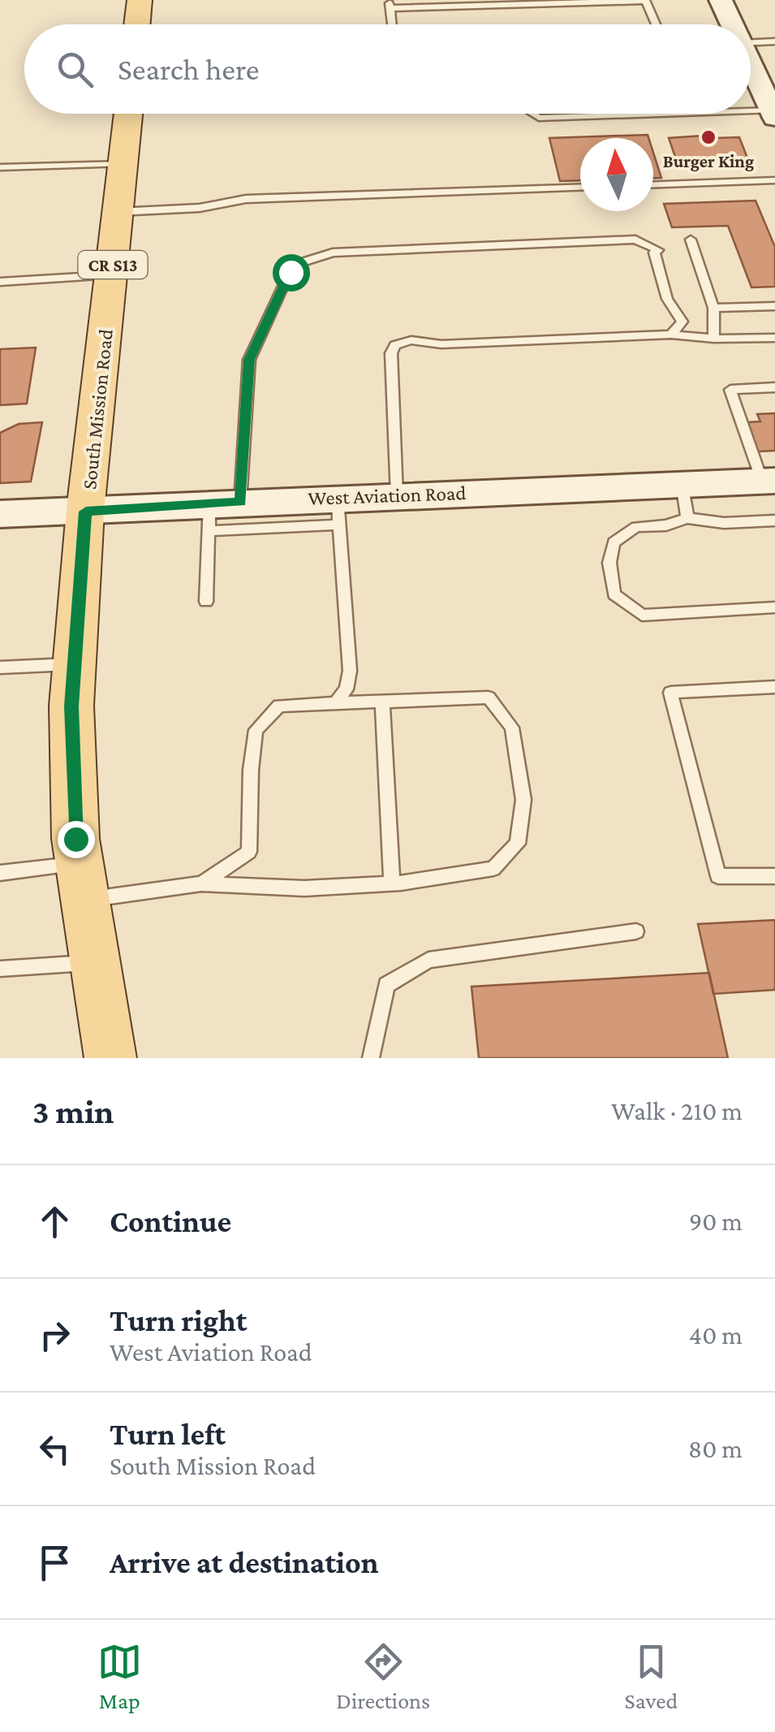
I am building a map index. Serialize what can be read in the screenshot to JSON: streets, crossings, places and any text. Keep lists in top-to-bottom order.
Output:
{
  "streets": {
    "main road": ["CR S13", "South Mission Road"],
    "street": ["West Aviation Road"]
  },
  "crossings": [
    ["South Mission Road", "West Aviation Road"]
  ],
  "places": ["Burger King"],
  "north": "top",
  "page": {
    "search": "Search here",
    "heading": ["3 min", "Walk · 210 m"],
    "list": [
      ["Continue", "90 m"],
      ["Turn right", "West Aviation Road", "40 m"],
      ["Turn left", "South Mission Road", "80 m"],
      "Arrive at destination"
    ],
    "nav": ["Map", "Directions", "Saved"]
  }
}
